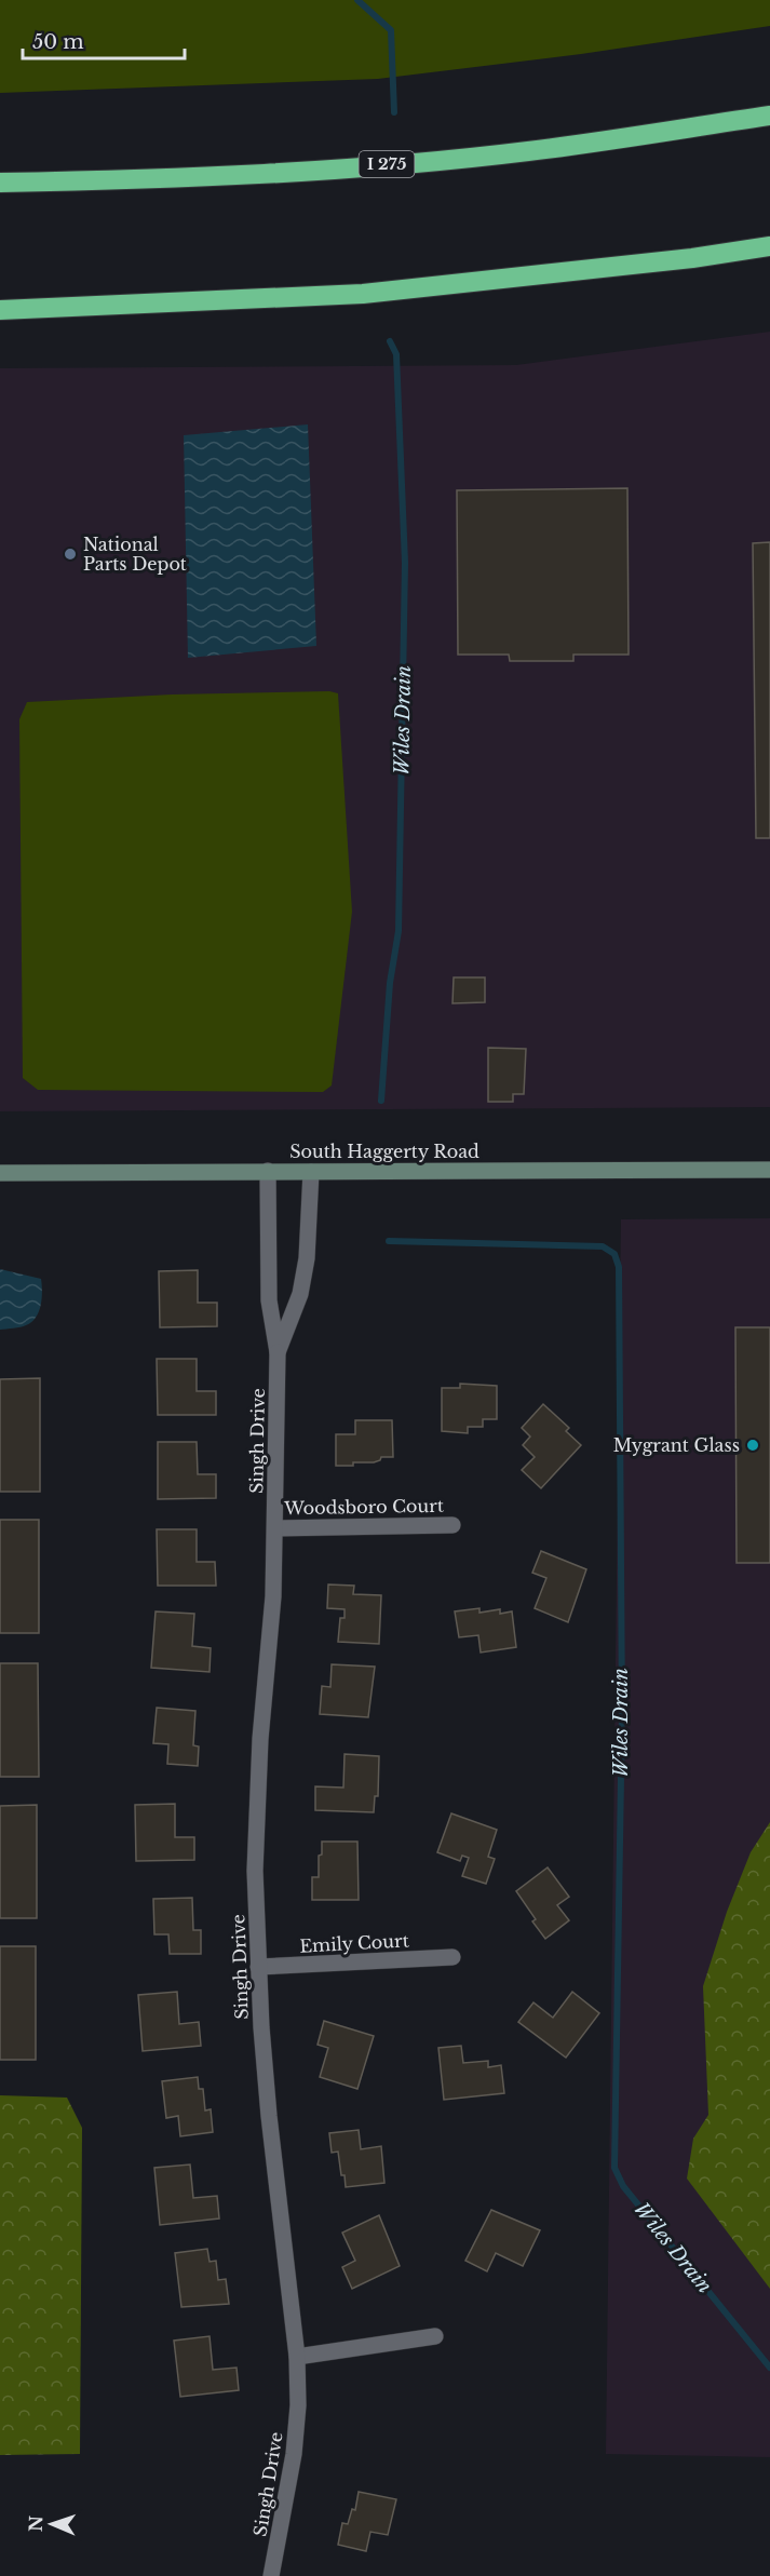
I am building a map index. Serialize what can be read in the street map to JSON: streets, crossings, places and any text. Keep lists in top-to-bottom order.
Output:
{
  "streets": {
    "highway": ["I 275"],
    "main road": ["South Haggerty Road"],
    "street": ["Singh Drive", "Woodsboro Court", "Emily Court"]
  },
  "crossings": [
    ["South Haggerty Road", "Singh Drive"],
    ["Singh Drive", "Woodsboro Court"],
    ["Singh Drive", "Emily Court"]
  ],
  "water": ["Wiles Drain"],
  "places": ["National Parts Depot", "Mygrant Glass"],
  "scale_bar": "50 m",
  "north": "left"
}
